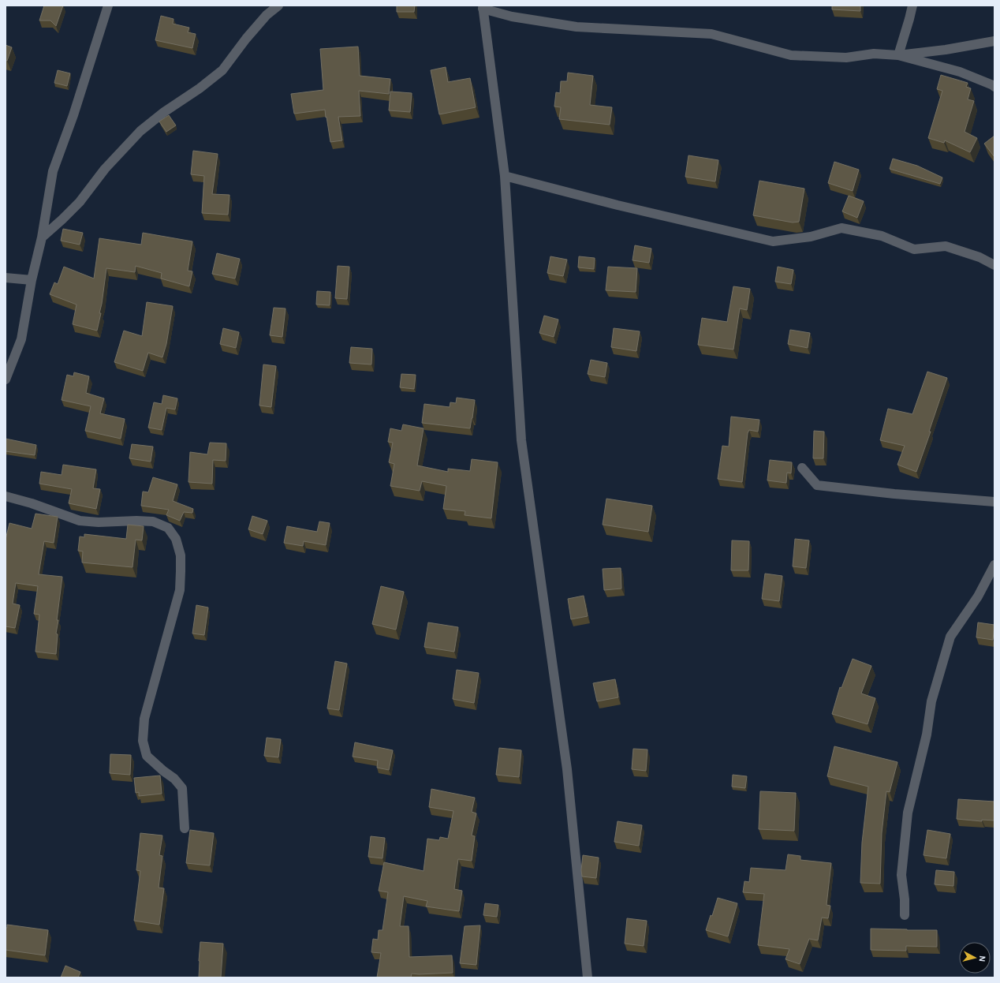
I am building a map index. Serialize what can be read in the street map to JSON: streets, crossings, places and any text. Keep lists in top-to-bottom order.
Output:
{
  "north": "right"
}
